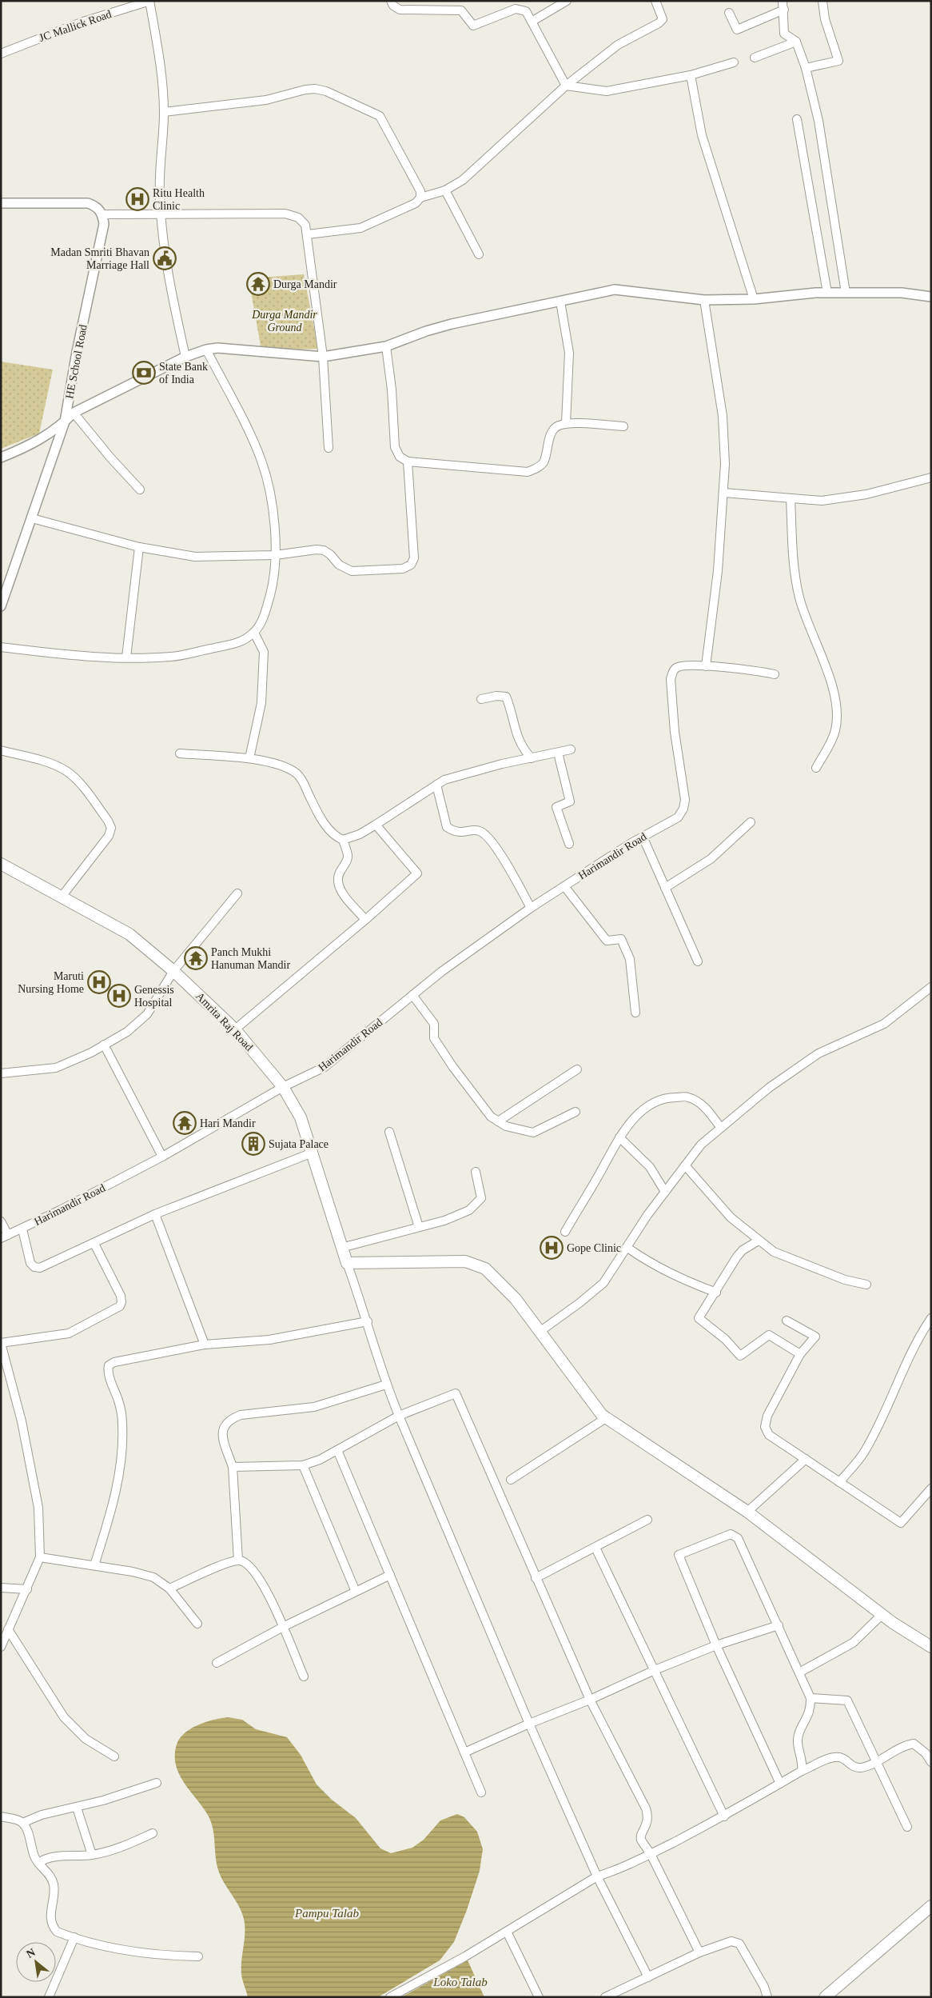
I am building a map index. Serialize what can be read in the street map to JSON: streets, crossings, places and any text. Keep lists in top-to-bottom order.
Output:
{
  "streets": {
    "main road": ["Amrita Raj Road"],
    "street": ["JC Mallick Road", "HE School Road", "Harimandir Road"]
  },
  "crossings": [
    ["Harimandir Road", "Amrita Raj Road"]
  ],
  "water": ["Pampu Talab", "Loko Talab"],
  "parks": ["Durga Mandir Ground"],
  "places": {
    "hospital": [
      "Ritu Health Clinic",
      "Maruti Nursing Home",
      "Genessis Hospital",
      "Gope Clinic"
    ],
    "public building": ["Madan Smriti Bhavan Marriage Hall"],
    "temple": ["Durga Mandir", "Panch Mukhi Hanuman Mandir", "Hari Mandir"],
    "bank": ["State Bank of India"],
    "building": ["Sujata Palace"]
  },
  "north": "top left"
}
